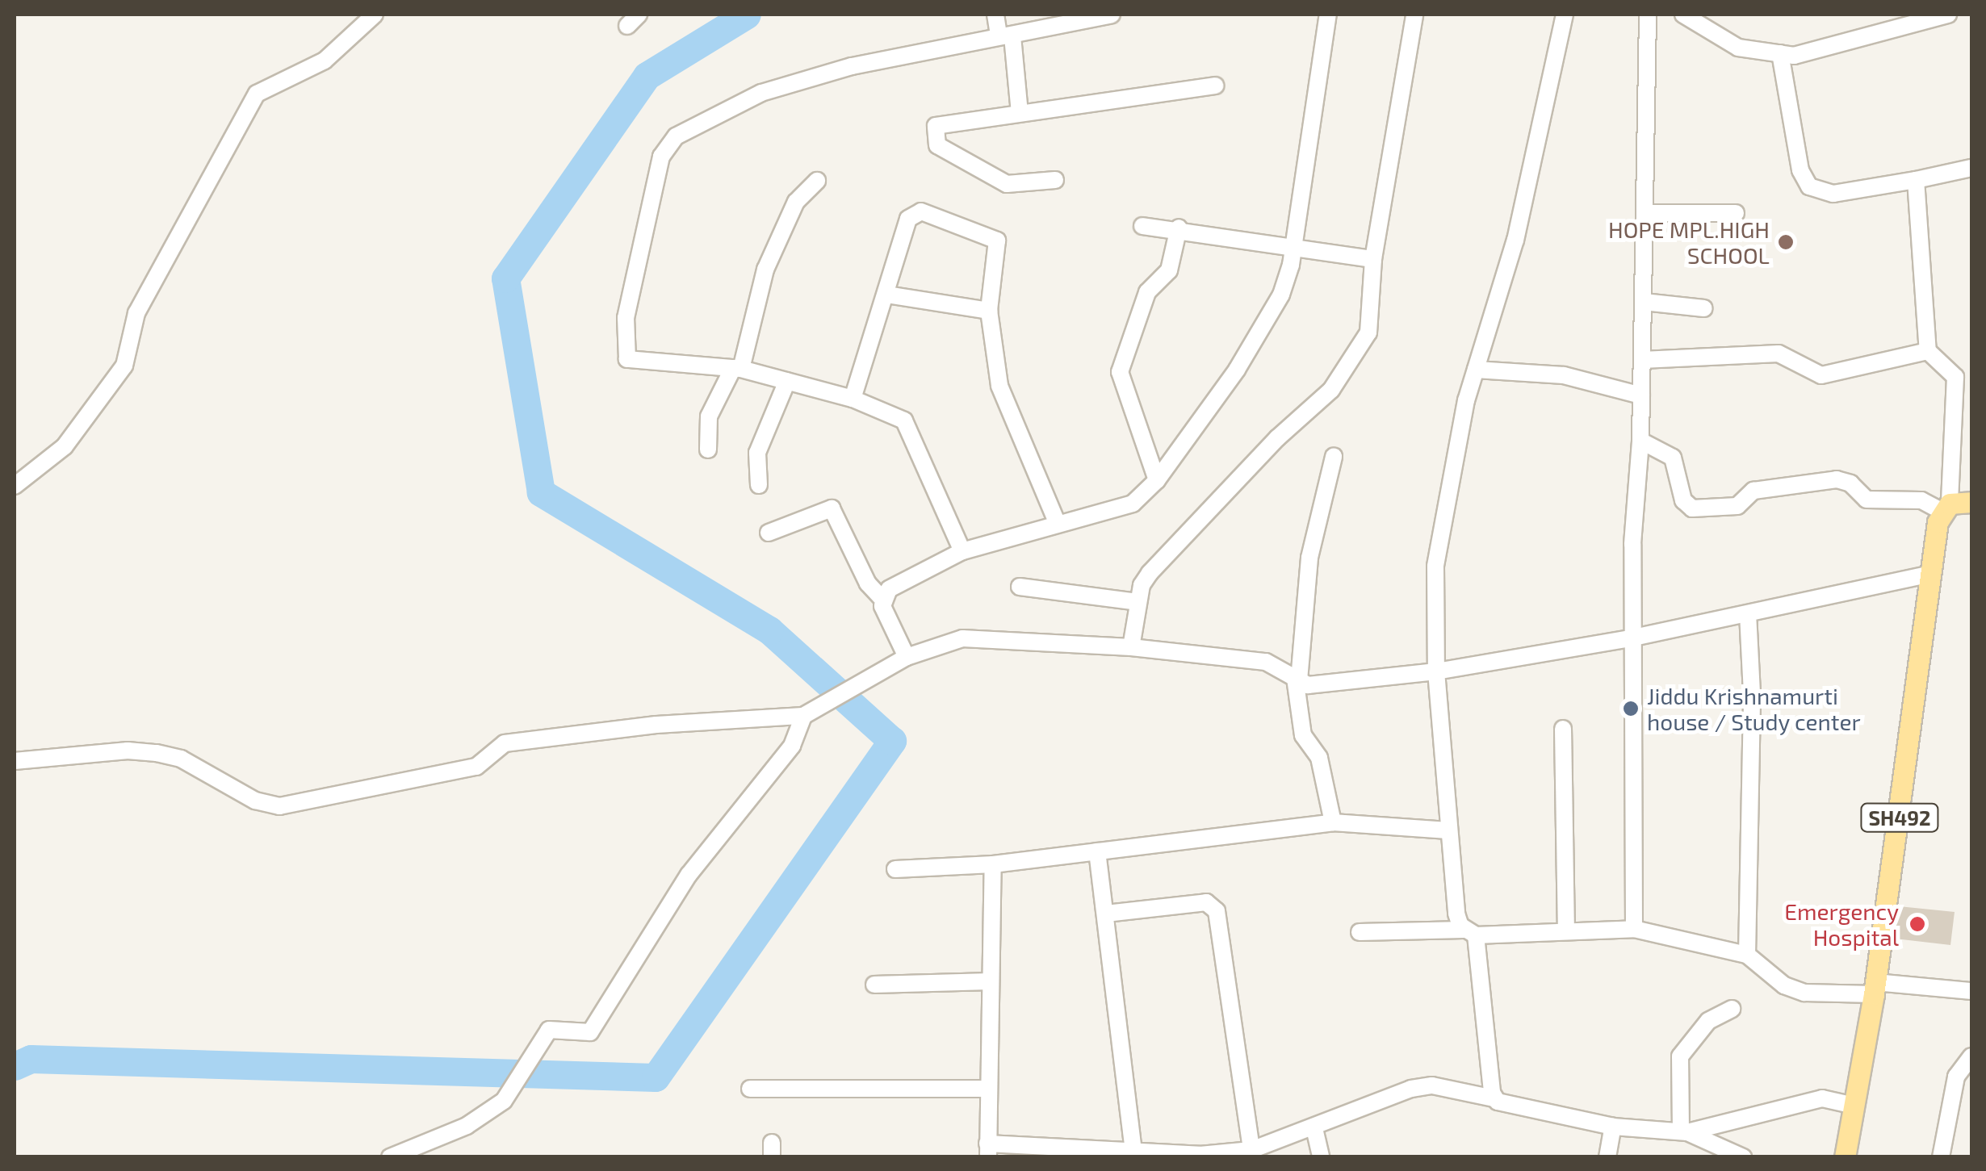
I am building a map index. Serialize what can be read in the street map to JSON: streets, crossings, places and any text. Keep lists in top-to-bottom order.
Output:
{
  "streets": {
    "main road": ["SH492"]
  },
  "places": ["HOPE MPL.HIGH SCHOOL", "Jiddu Krishnamurti house / Study center", "Emergency Hospital"]
}
